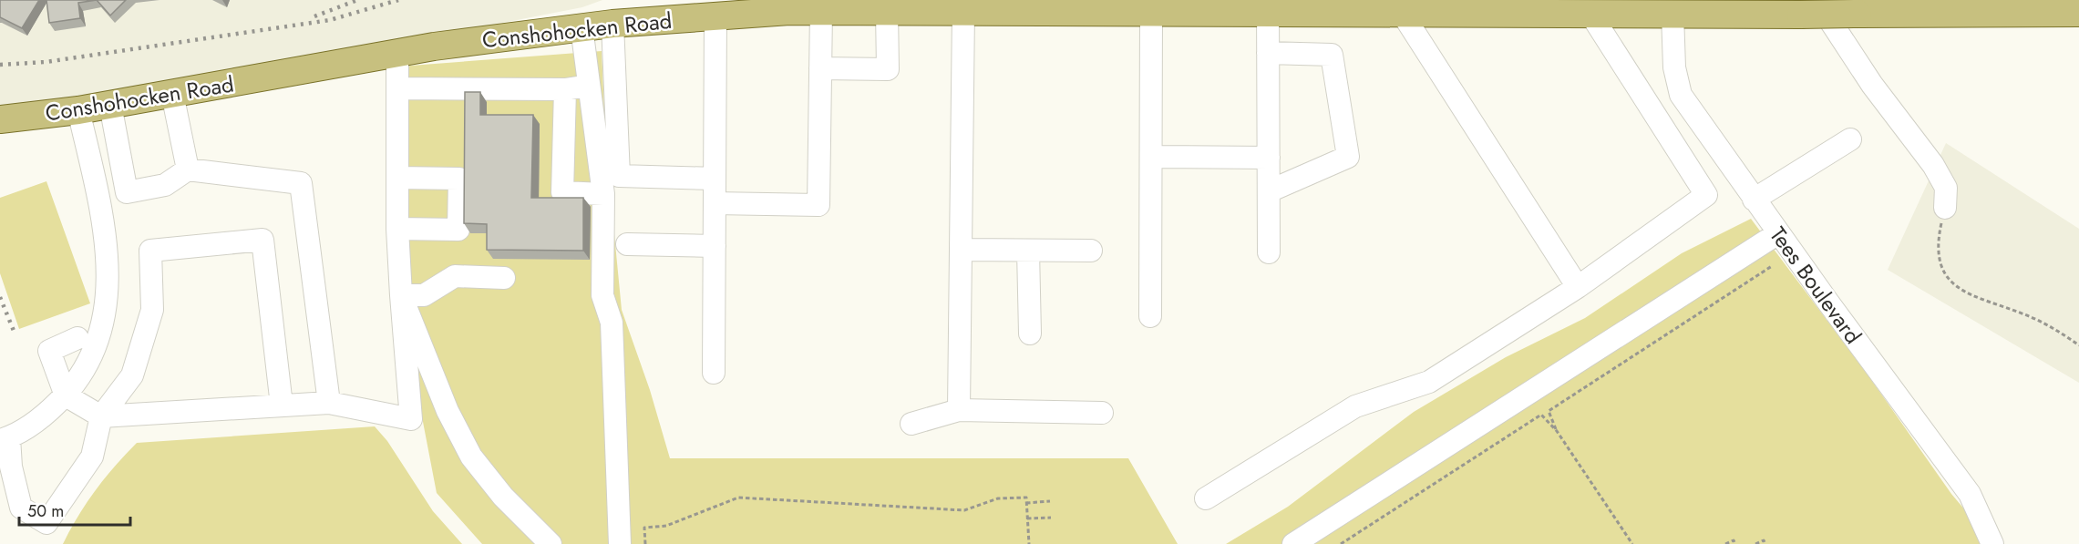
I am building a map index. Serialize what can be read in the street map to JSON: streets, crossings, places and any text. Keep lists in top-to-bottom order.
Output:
{
  "streets": {
    "main road": ["Conshohocken Road"],
    "lane": ["Tees Boulevard"]
  },
  "crossings": [
    ["Conshohocken Road", "Tees Boulevard"]
  ],
  "scale_bar": "50 m"
}
